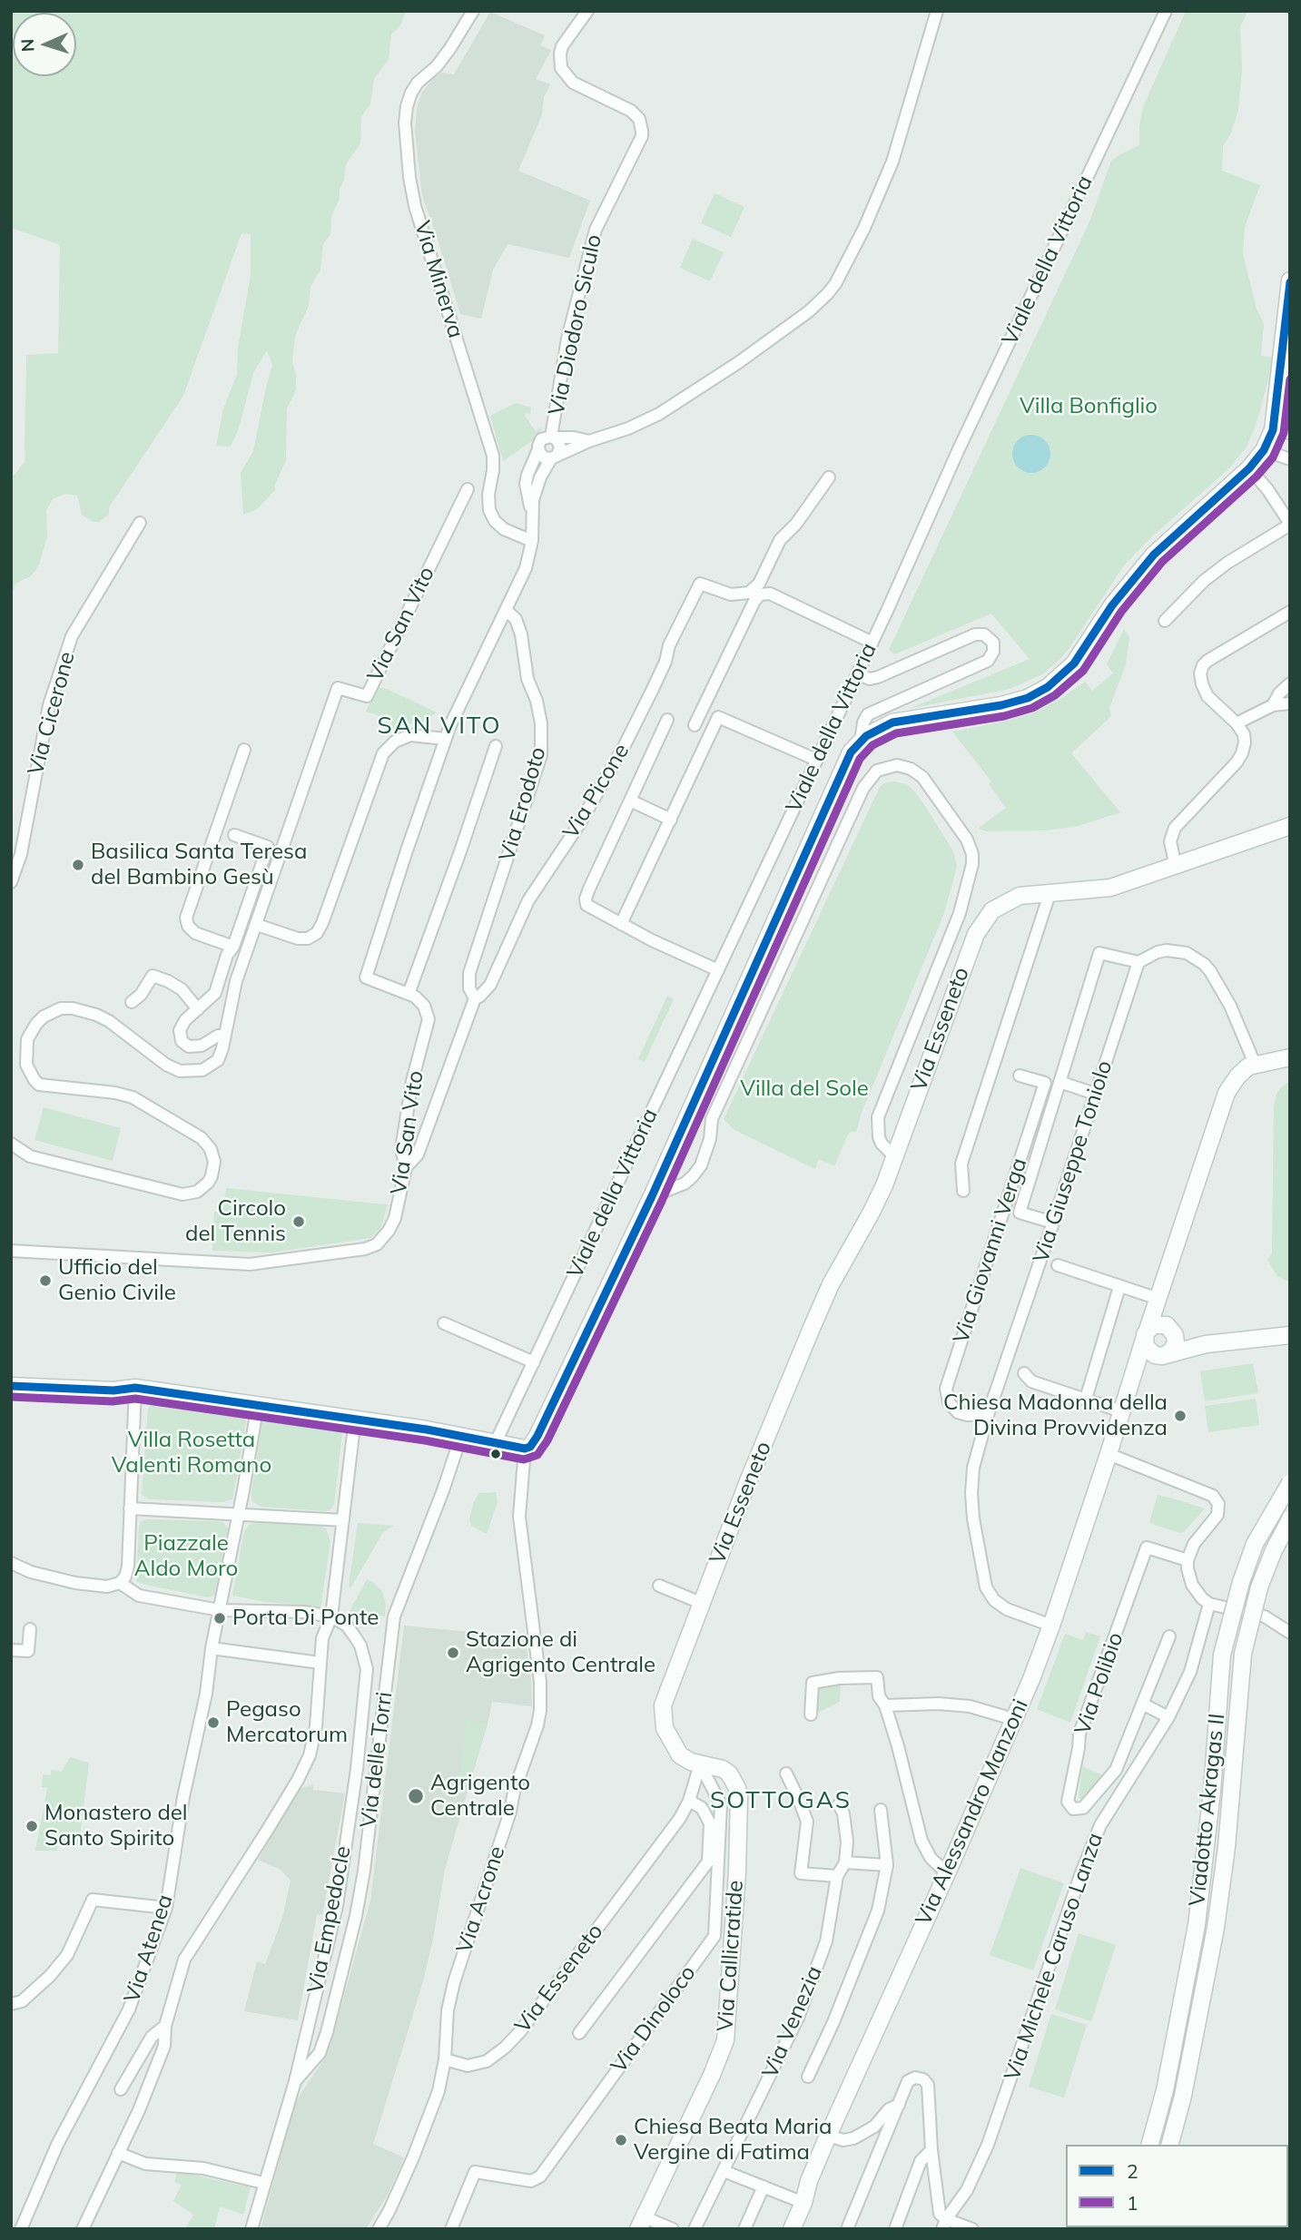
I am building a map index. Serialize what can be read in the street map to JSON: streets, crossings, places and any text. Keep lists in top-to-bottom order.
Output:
{
  "streets": {
    "street": [
      "Viale della Vittoria",
      "Via Minerva",
      "Via Diodoro Siculo",
      "Via San Vito",
      "Via Cicerone",
      "Via Picone",
      "Via Erodoto",
      "Via Esseneto",
      "Via Giuseppe Toniolo",
      "Via Giovanni Verga",
      "Via Polibio",
      "Via delle Torri",
      "Viadotto Akragas II",
      "Via Alessandro Manzoni",
      "Via Acrone",
      "Via Empedocle",
      "Via Atenea",
      "Via Callicratide",
      "Via Michele Caruso Lanza",
      "Via Dinoloco",
      "Via Venezia"
    ]
  },
  "crossings": [
    ["Via Minerva", "Via San Vito"],
    ["Via San Vito", "Via Picone"],
    ["Via San Vito", "Via Erodoto"],
    ["Via Picone", "Via Erodoto"],
    ["Via Esseneto", "Via Acrone"],
    ["Via Esseneto", "Via Callicratide"],
    ["Via Esseneto", "Via Dinoloco"],
    ["Via Giuseppe Toniolo", "Via Giovanni Verga"],
    ["Via Giuseppe Toniolo", "Via Alessandro Manzoni"],
    ["Via delle Torri", "Via Empedocle"],
    ["Via Callicratide", "Via Dinoloco"]
  ],
  "districts": ["SAN VITO", "SOTTOGAS"],
  "parks": [
    "Villa Bonfiglio",
    "Villa del Sole",
    "Villa Rosetta Valenti Romano",
    "Piazzale Aldo Moro"
  ],
  "places": [
    "Basilica Santa Teresa del Bambino Gesù",
    "Circolo del Tennis",
    "Ufficio del Genio Civile",
    "Chiesa Madonna della Divina Provvidenza",
    "Porta Di Ponte",
    "Stazione di Agrigento Centrale",
    "Pegaso Mercatorum",
    "Agrigento Centrale",
    "Monastero del Santo Spirito",
    "Chiesa Beata Maria Vergine di Fatima"
  ],
  "lines": ["transit line 2", "transit line 1"],
  "legend": ["2", "1"],
  "north": "left"
}
